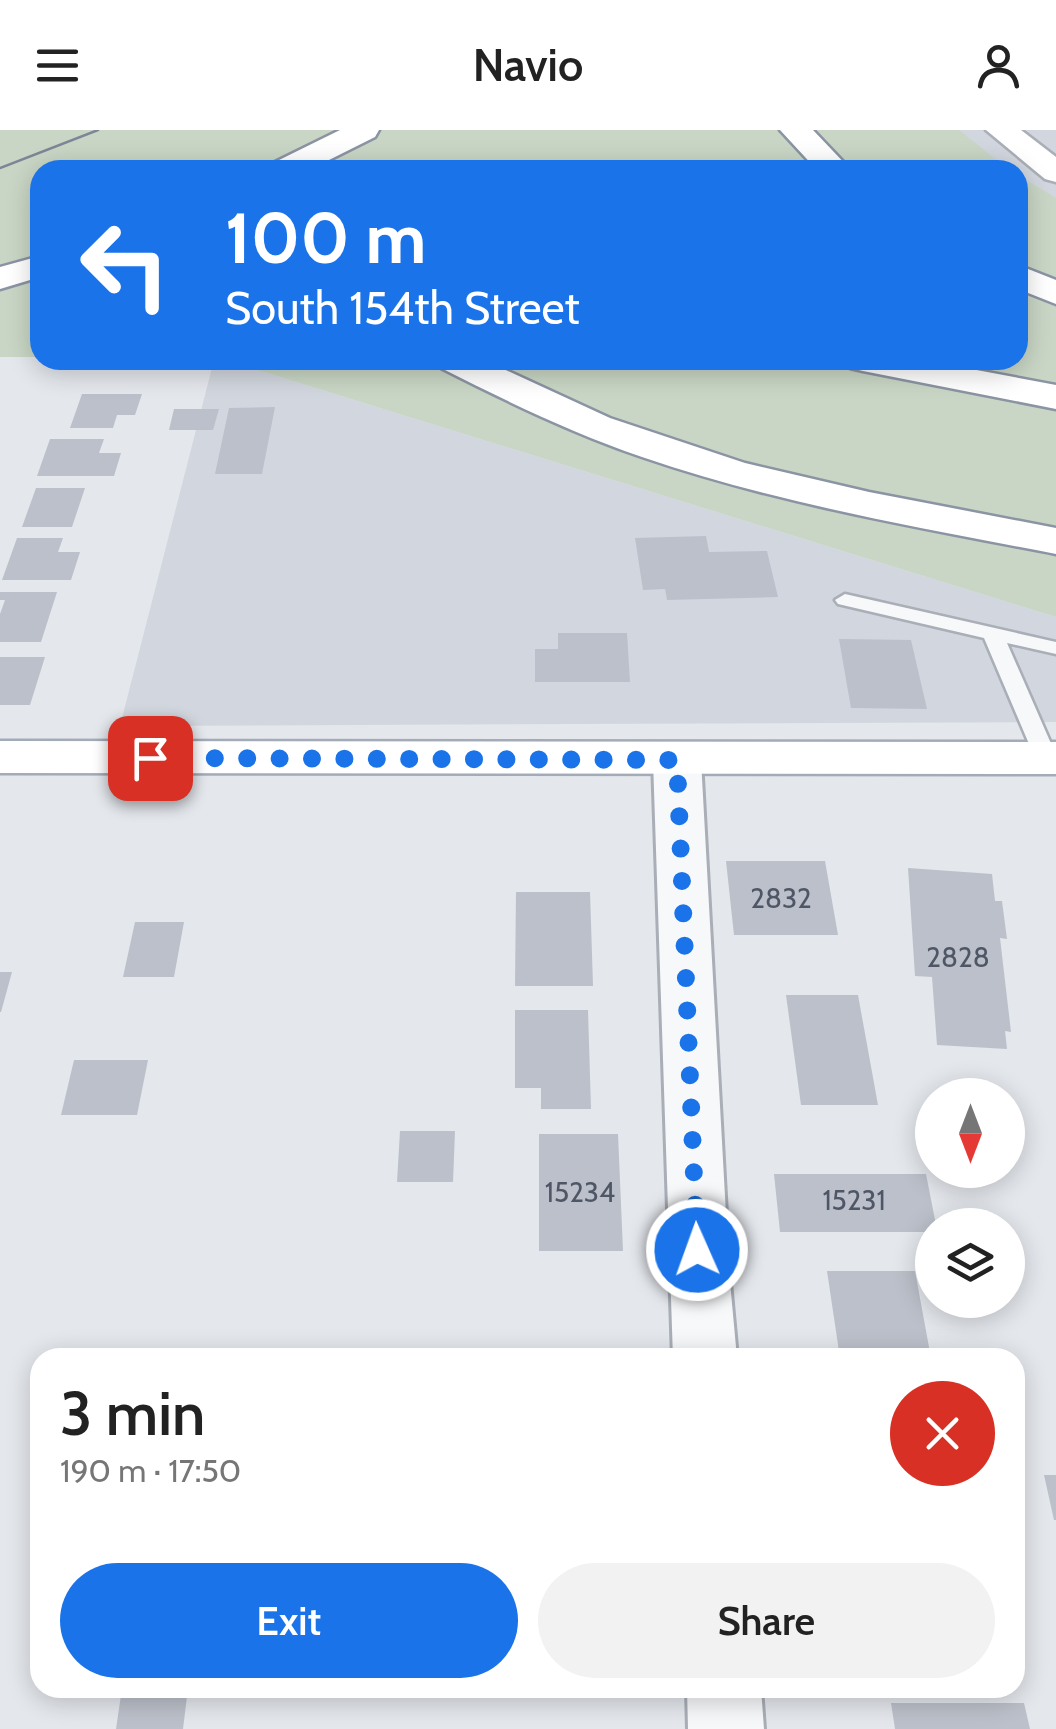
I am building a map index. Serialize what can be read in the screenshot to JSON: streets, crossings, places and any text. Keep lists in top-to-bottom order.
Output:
{
  "house_numbers": [
    "2832",
    "2828",
    "15234",
    "15231"
  ],
  "north": "bottom",
  "page": {
    "header": "Navio",
    "turn": ["100 m", "South 154th Street"],
    "heading": ["3 min", "190 m · 17:50"],
    "buttons": ["Exit", "Share"]
  }
}
